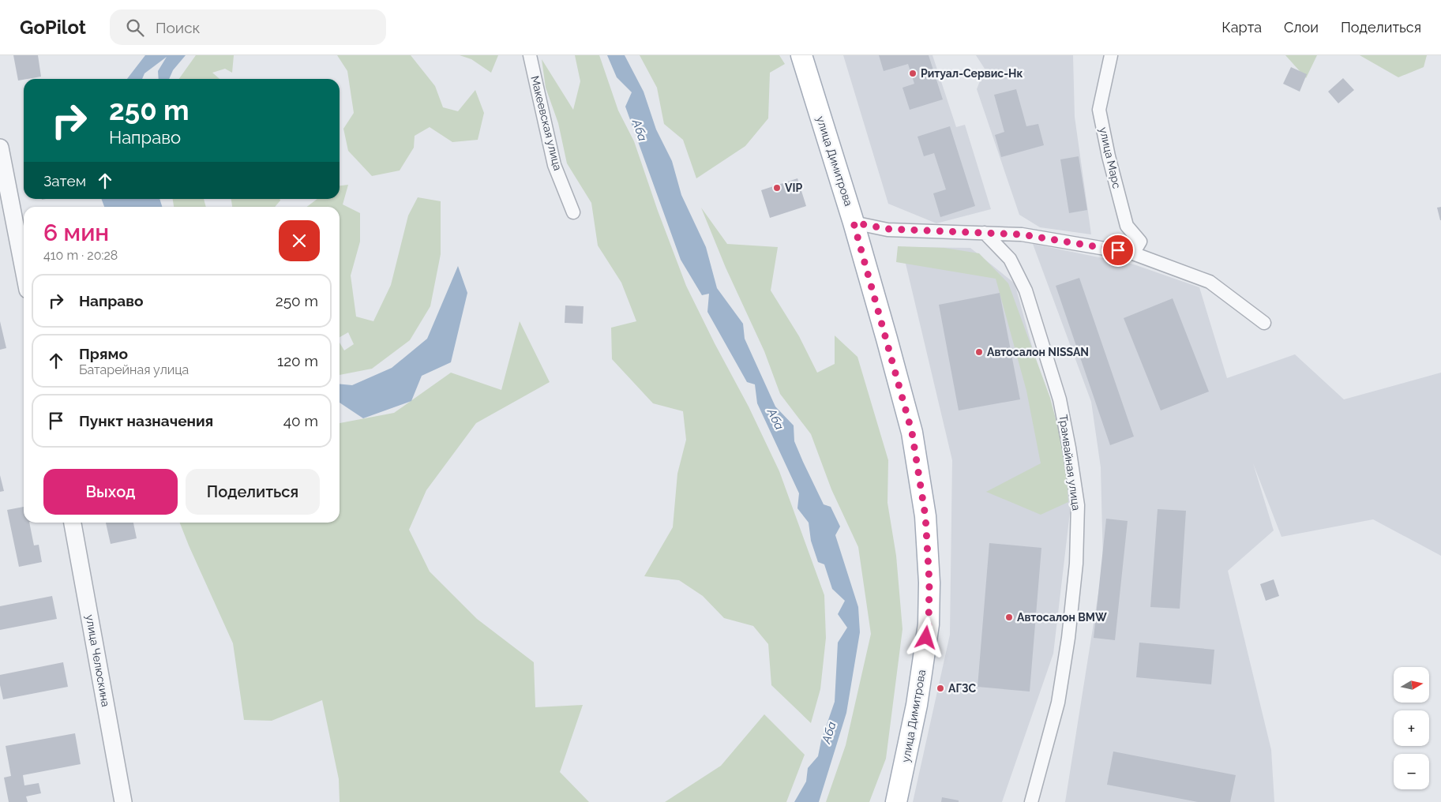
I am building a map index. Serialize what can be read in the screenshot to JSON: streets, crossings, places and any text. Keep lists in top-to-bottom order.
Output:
{
  "streets": {
    "main road": ["улица Димитрова"],
    "street": [
      "Макеевская улица",
      "улица Марс",
      "Трамвайная улица",
      "улица Челюскина"
    ]
  },
  "water": ["Аба"],
  "places": [
    "Ритуал-Сервис-Нк",
    "VIP",
    "Автосалон NISSAN",
    "Автосалон BMW",
    "АГЗС"
  ],
  "north": "right",
  "page": {
    "header": "GoPilot",
    "search": "Поиск",
    "nav": ["Карта", "Слои", "Поделиться"],
    "turn": ["250 m", "Направо"],
    "then": "Затем",
    "heading": ["6 мин", "410 m · 20:28"],
    "list": [
      {
        "name": "Направо",
        "value": "250 m"
      },
      {
        "name": "Прямо",
        "note": "Батарейная улица",
        "value": "120 m"
      },
      {
        "name": "Пункт назначения",
        "value": "40 m"
      }
    ],
    "buttons": ["Выход", "Поделиться"],
    "map_buttons": ["+", "−"]
  }
}
